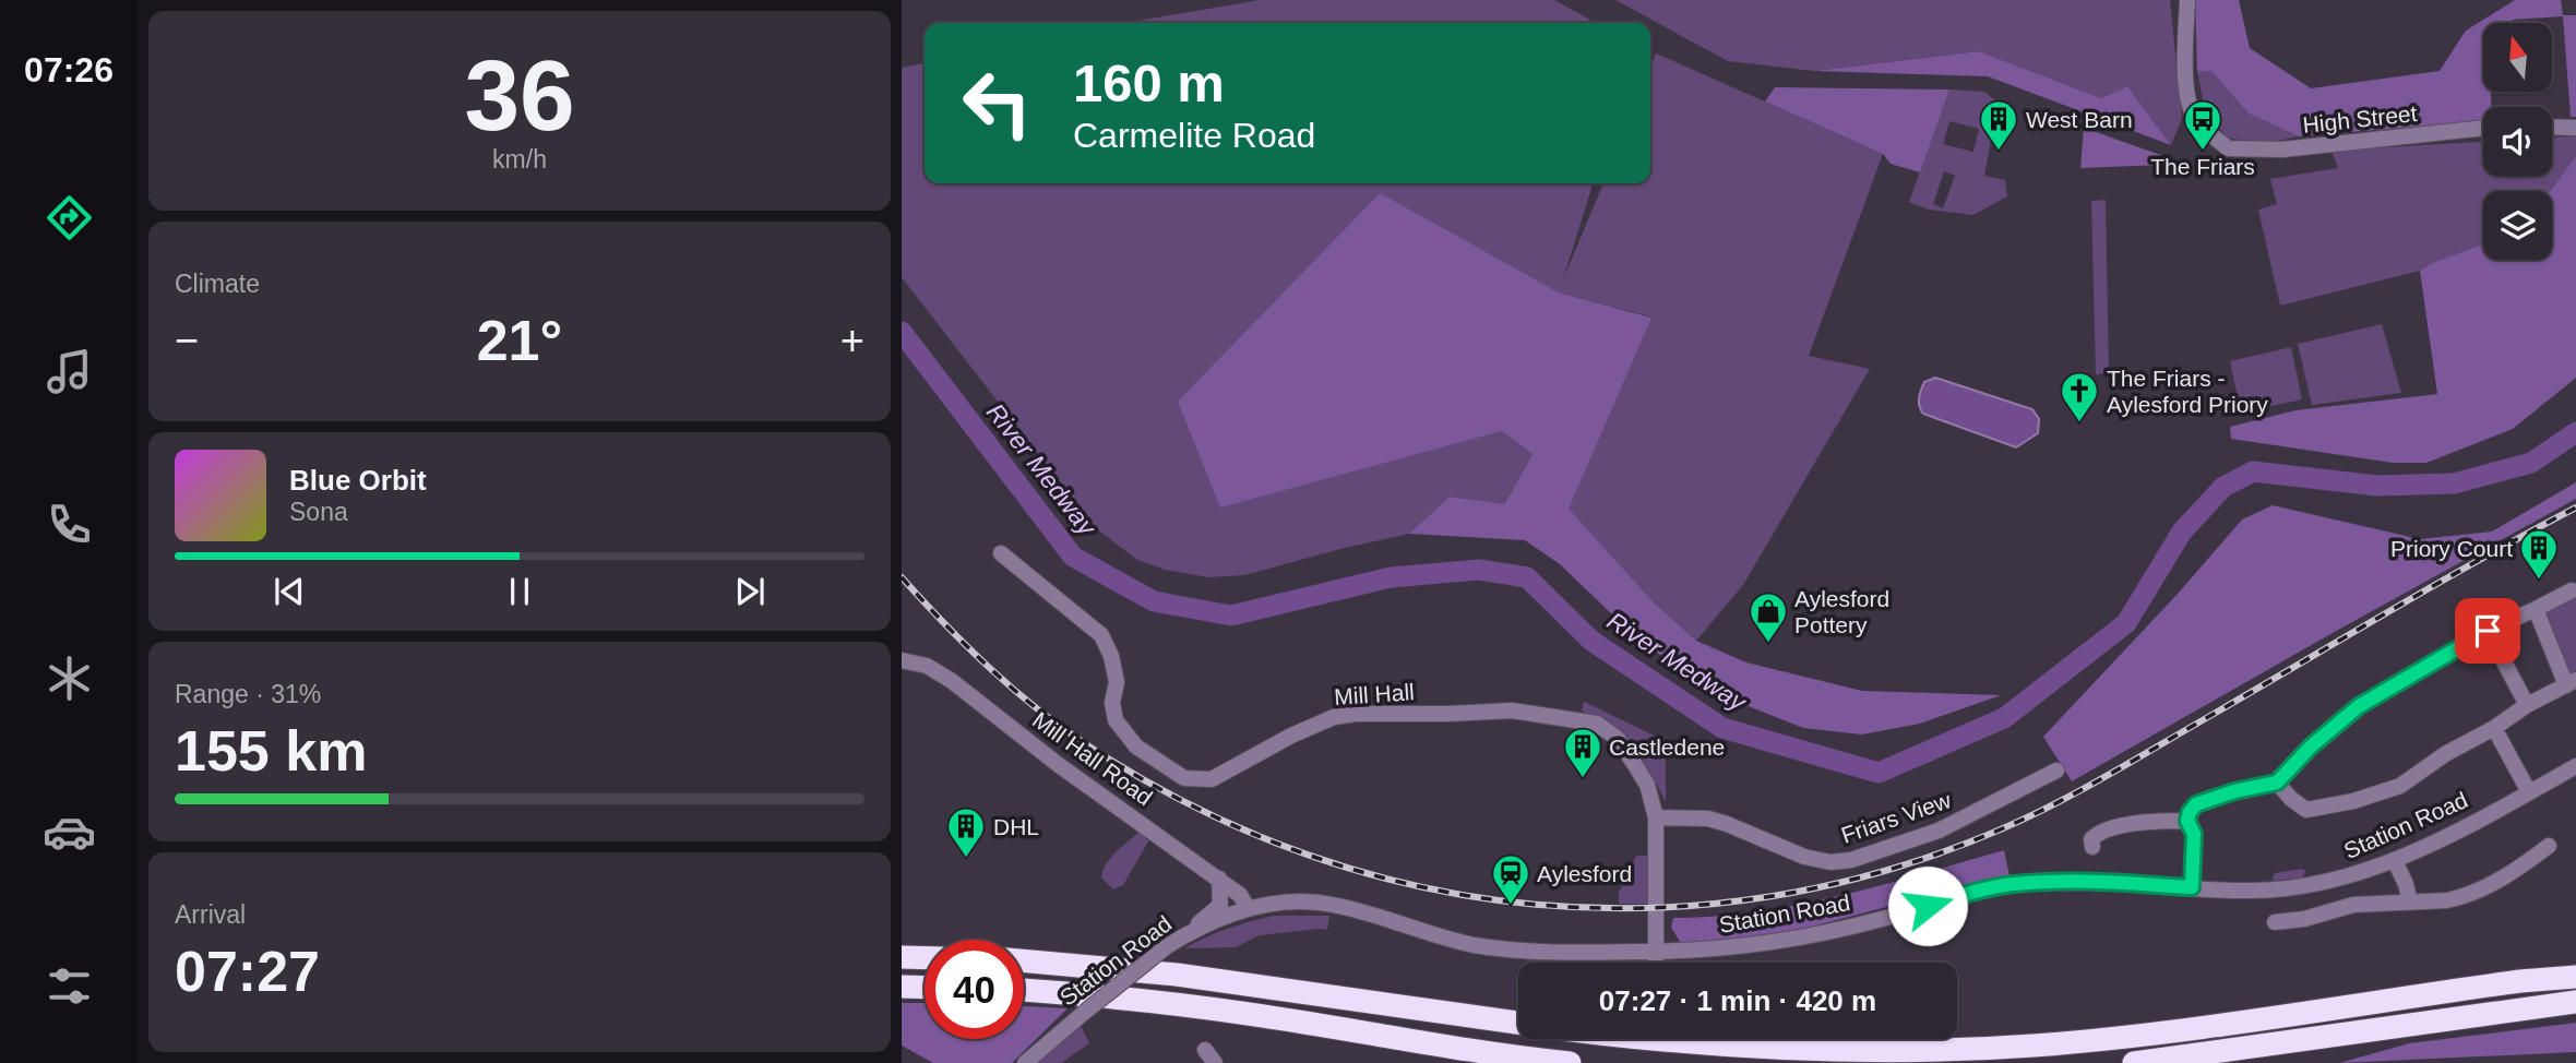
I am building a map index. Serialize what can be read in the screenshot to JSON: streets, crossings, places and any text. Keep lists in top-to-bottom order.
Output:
{
  "streets": {
    "street": [
      "High Street",
      "Mill Hall",
      "Mill Hall Road",
      "Friars View",
      "Station Road"
    ]
  },
  "crossings": [
    ["Mill Hall", "Friars View"],
    ["Mill Hall", "Station Road"],
    ["Mill Hall Road", "Station Road"]
  ],
  "water": ["River Medway"],
  "places": {
    "building": [
      "West Barn",
      "Priory Court",
      "Castledene",
      "DHL"
    ],
    "bus stop": ["The Friars"],
    "church": ["The Friars - Aylesford Priory"],
    "shop": ["Aylesford Pottery"],
    "station": ["Aylesford"]
  },
  "north": "top",
  "page": {
    "tabs": "07:26",
    "tile": [
      ["36", "km/h"],
      "Climate",
      ["Range · 31%", "155 km"],
      ["Arrival", "07:27"]
    ],
    "turn": ["160 m", "Carmelite Road"],
    "heat": ["−", "21°", "+"],
    "song": ["Blue Orbit", "Sona"],
    "limit": "40",
    "trip": "07:27 · 1 min · 420 m"
  }
}
